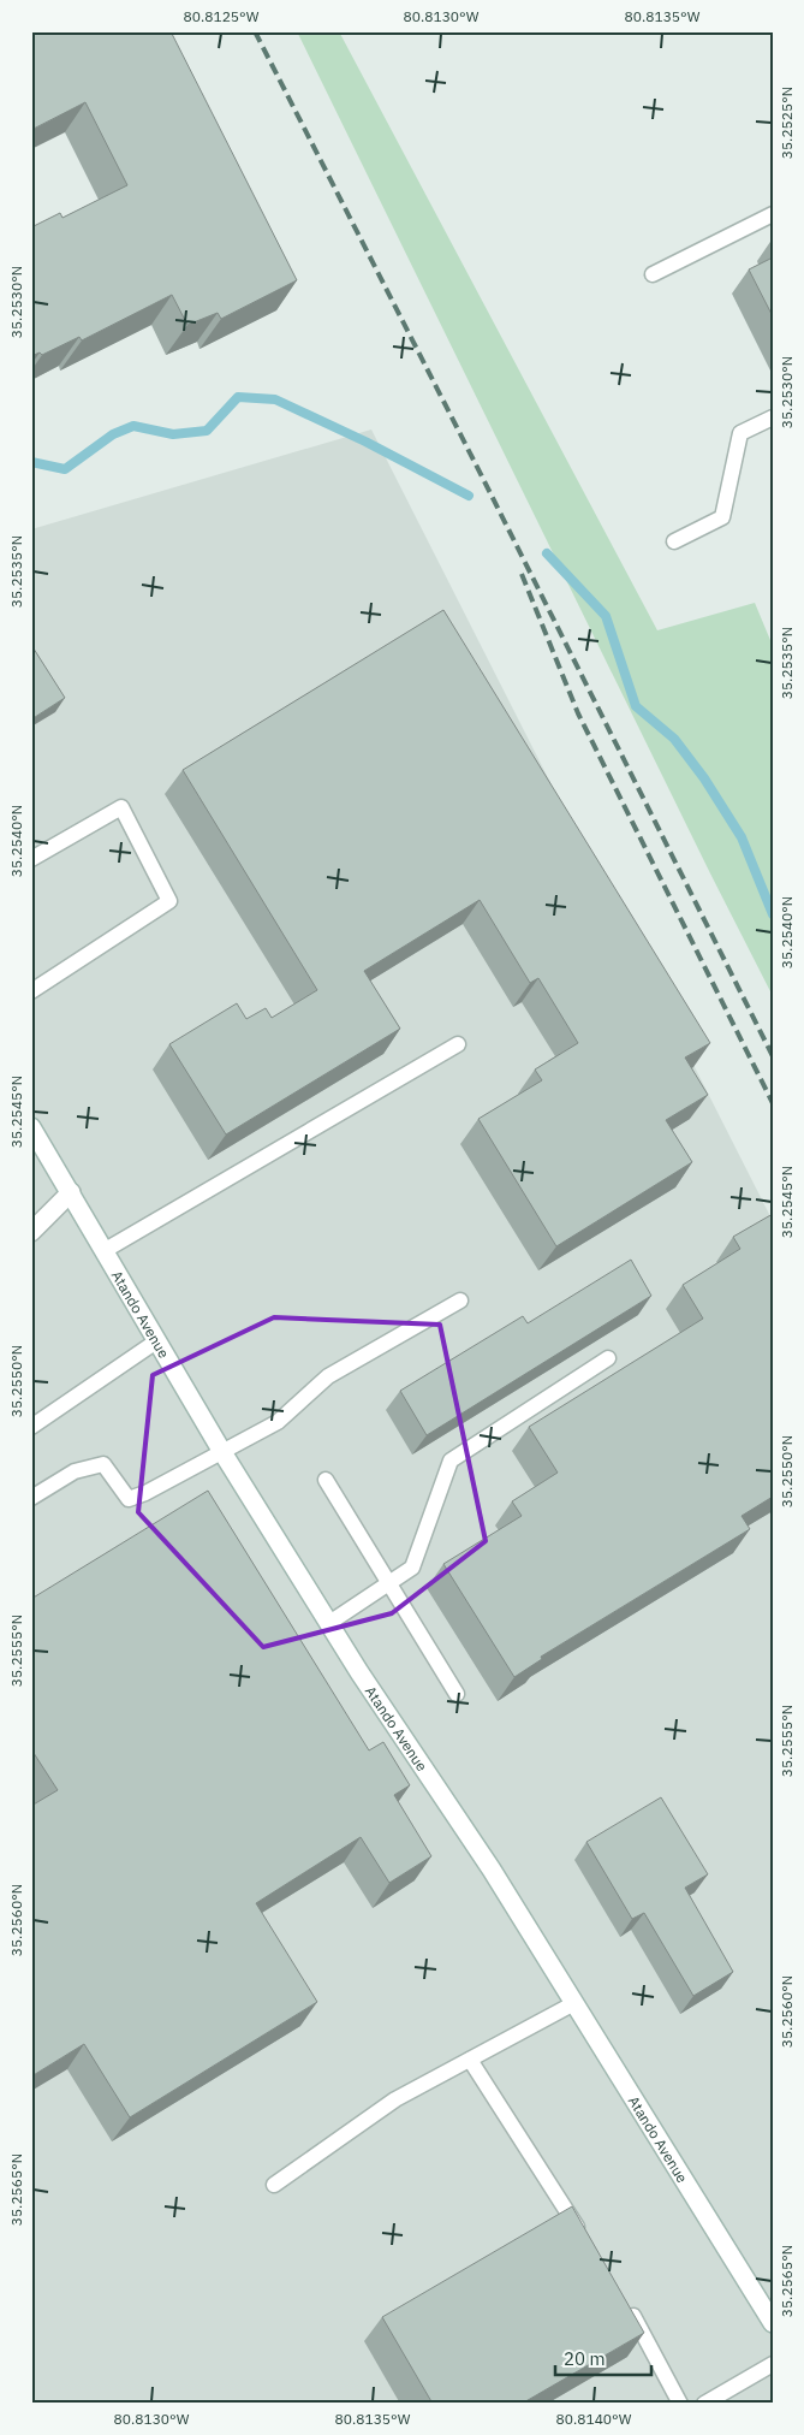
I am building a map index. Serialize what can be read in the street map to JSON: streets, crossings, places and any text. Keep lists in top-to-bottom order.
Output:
{
  "streets": {
    "main road": ["Atando Avenue"]
  },
  "scale_bar": "20 m",
  "coordinates": [
    "80.8125°W",
    "80.8130°W",
    "80.8135°W",
    "35.2525°N",
    "35.2530°N",
    "35.2535°N",
    "35.2540°N",
    "35.2545°N",
    "35.2550°N",
    "35.2555°N",
    "35.2560°N",
    "35.2565°N",
    "80.8140°W"
  ]
}
